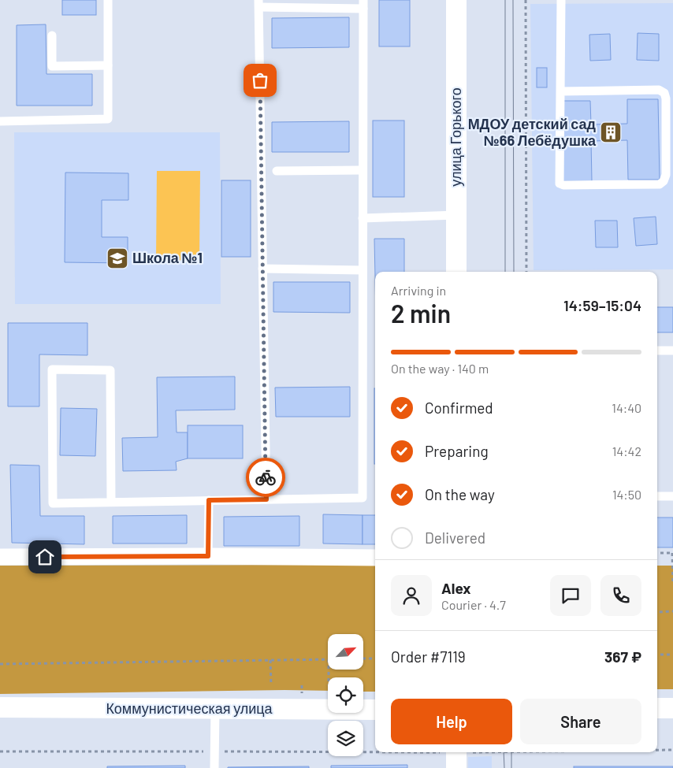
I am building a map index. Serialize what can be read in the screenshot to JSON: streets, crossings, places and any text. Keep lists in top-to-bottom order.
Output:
{
  "streets": {
    "street": ["улица Горького", "Коммунистическая улица"]
  },
  "places": {
    "building": ["МДОУ детский сад №66 Лебёдушка"],
    "school or university": ["Школа №1"]
  },
  "north": "top right",
  "page": {
    "heading": ["2 min", "Arriving in", "14:59–15:04"],
    "panel": [
      "Alex",
      "Courier · 4.7",
      "Order #7119",
      "367 ₽"
    ],
    "bar": "On the way · 140 m",
    "list": [
      ["Confirmed", "14:40"],
      ["Preparing", "14:42"],
      ["On the way", "14:50"],
      "Delivered"
    ],
    "buttons": ["Help", "Share"]
  }
}
